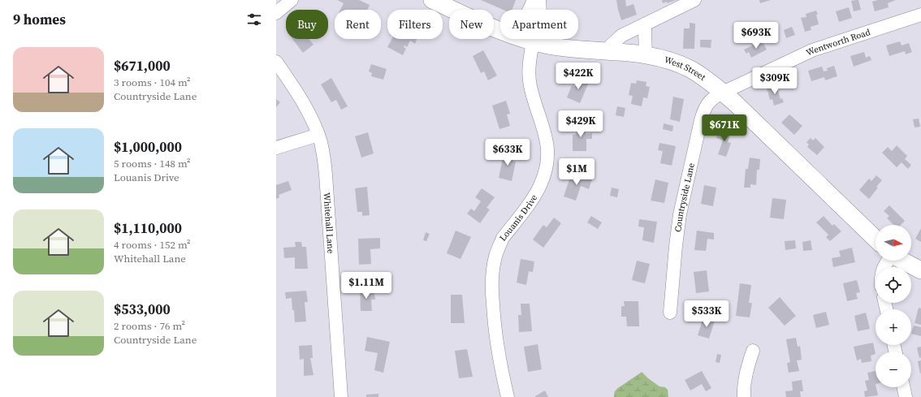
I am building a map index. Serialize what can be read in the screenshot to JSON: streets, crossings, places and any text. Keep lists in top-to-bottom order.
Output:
{
  "streets": {
    "main road": ["West Street"],
    "street": [
      "Wentworth Road",
      "Countryside Lane",
      "Louanis Drive",
      "Whitehall Lane"
    ]
  },
  "crossings": [
    ["Wentworth Road", "West Street"],
    ["Wentworth Road", "Countryside Lane"],
    ["West Street", "Countryside Lane"],
    ["West Street", "Louanis Drive"]
  ],
  "north": "right",
  "page": {
    "heading": "9 homes",
    "chip": [
      "Buy",
      "Rent",
      "Filters",
      "New",
      "Apartment"
    ],
    "price": [
      "$693K",
      "$422K",
      "$309K",
      "$429K",
      "$671K",
      "$633K",
      "$1M",
      "$1.11M",
      "$533K"
    ],
    "list": [
      {
        "name": "$671,000",
        "note": "3 rooms · 104 m² · Countryside Lane"
      },
      {
        "name": "$1,000,000",
        "note": "5 rooms · 148 m² · Louanis Drive"
      },
      {
        "name": "$1,110,000",
        "note": "4 rooms · 152 m² · Whitehall Lane"
      },
      {
        "name": "$533,000",
        "note": "2 rooms · 76 m² · Countryside Lane"
      }
    ],
    "map_buttons": ["+", "−"]
  }
}
